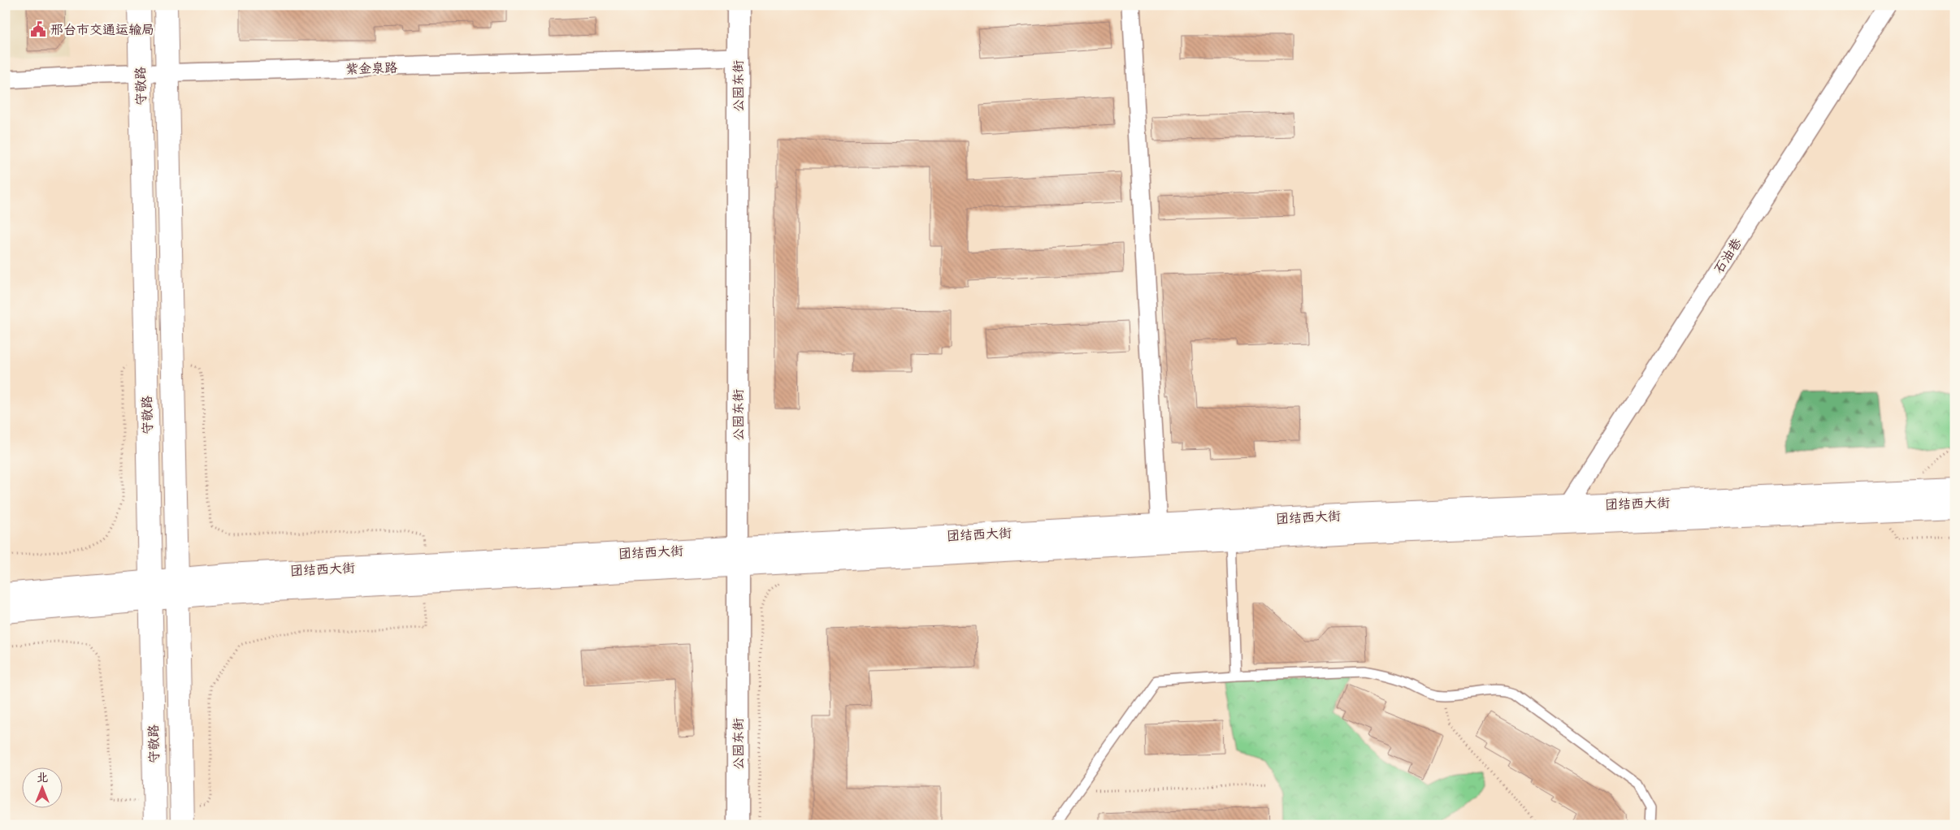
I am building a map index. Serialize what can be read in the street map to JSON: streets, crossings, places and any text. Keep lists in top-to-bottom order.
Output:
{
  "streets": {
    "main road": ["守敬路", "团结西大街"],
    "street": ["紫金泉路", "公园东街", "石油巷"]
  },
  "crossings": [
    ["紫金泉路", "守敬路"],
    ["紫金泉路", "公园东街"],
    ["守敬路", "团结西大街"],
    ["公园东街", "团结西大街"],
    ["石油巷", "团结西大街"]
  ],
  "places": {
    "public building": ["邢台市交通运输局"]
  },
  "north": "top"
}
